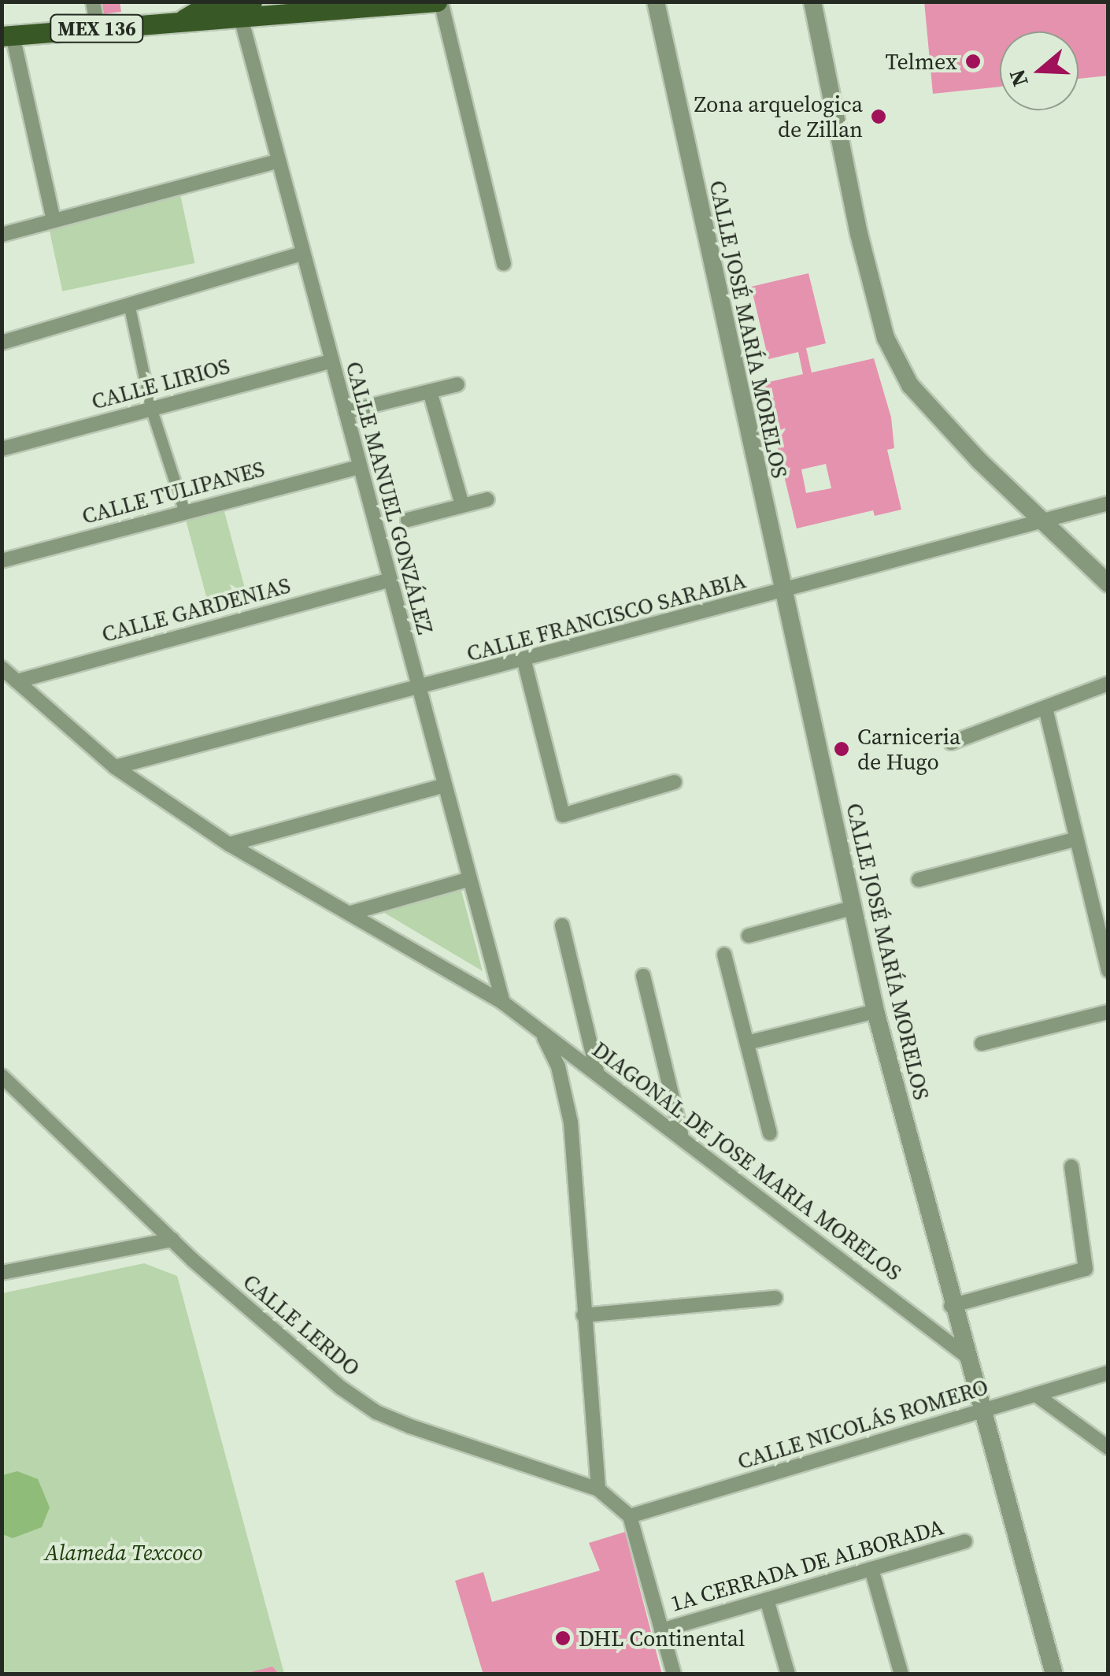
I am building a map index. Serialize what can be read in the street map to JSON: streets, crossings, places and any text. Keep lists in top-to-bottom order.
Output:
{
  "streets": {
    "main road": ["MEX 136"],
    "street": [
      "CALLE JOSÉ MARÍA MORELOS",
      "CALLE LIRIOS",
      "CALLE TULIPANES",
      "CALLE MANUEL GONZÁLEZ",
      "CALLE GARDENIAS",
      "CALLE FRANCISCO SARABIA",
      "DIAGONAL DE JOSE MARIA MORELOS",
      "CALLE LERDO",
      "CALLE NICOLÁS ROMERO",
      "1A CERRADA DE ALBORADA"
    ]
  },
  "crossings": [
    ["MEX 136", "CALLE MANUEL GONZÁLEZ"],
    ["CALLE JOSÉ MARÍA MORELOS", "CALLE FRANCISCO SARABIA"],
    ["CALLE JOSÉ MARÍA MORELOS", "DIAGONAL DE JOSE MARIA MORELOS"],
    ["CALLE JOSÉ MARÍA MORELOS", "CALLE NICOLÁS ROMERO"],
    ["CALLE LIRIOS", "CALLE MANUEL GONZÁLEZ"],
    ["CALLE TULIPANES", "CALLE MANUEL GONZÁLEZ"],
    ["CALLE MANUEL GONZÁLEZ", "CALLE GARDENIAS"],
    ["CALLE MANUEL GONZÁLEZ", "CALLE FRANCISCO SARABIA"],
    ["CALLE MANUEL GONZÁLEZ", "DIAGONAL DE JOSE MARIA MORELOS"],
    ["CALLE GARDENIAS", "DIAGONAL DE JOSE MARIA MORELOS"],
    ["CALLE FRANCISCO SARABIA", "DIAGONAL DE JOSE MARIA MORELOS"],
    ["CALLE LERDO", "CALLE NICOLÁS ROMERO"]
  ],
  "parks": ["Alameda Texcoco"],
  "places": [
    "Telmex",
    "Zona arquelogica de Zillan",
    "Carniceria de Hugo",
    "DHL Continental"
  ],
  "north": "left"
}
